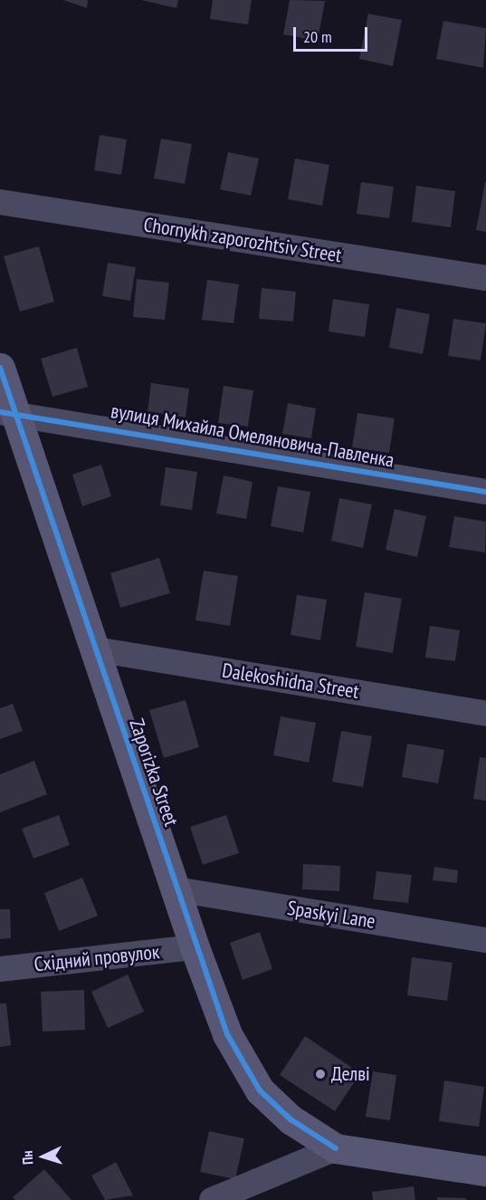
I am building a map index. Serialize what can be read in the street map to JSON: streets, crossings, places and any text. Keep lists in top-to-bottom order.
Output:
{
  "streets": {
    "street": [
      "Chornykh zaporozhtsiv Street",
      "вулиця Михайла Омеляновича-Павленка",
      "Dalekoshidna Street",
      "Zaporizka Street",
      "Spaskyi Lane",
      "Східний провулок"
    ]
  },
  "crossings": [
    ["вулиця Михайла Омеляновича-Павленка", "Zaporizka Street"],
    ["Dalekoshidna Street", "Zaporizka Street"],
    ["Zaporizka Street", "Spaskyi Lane"],
    ["Zaporizka Street", "Східний провулок"]
  ],
  "places": ["Делві"],
  "scale_bar": "20 m",
  "north": "left"
}
